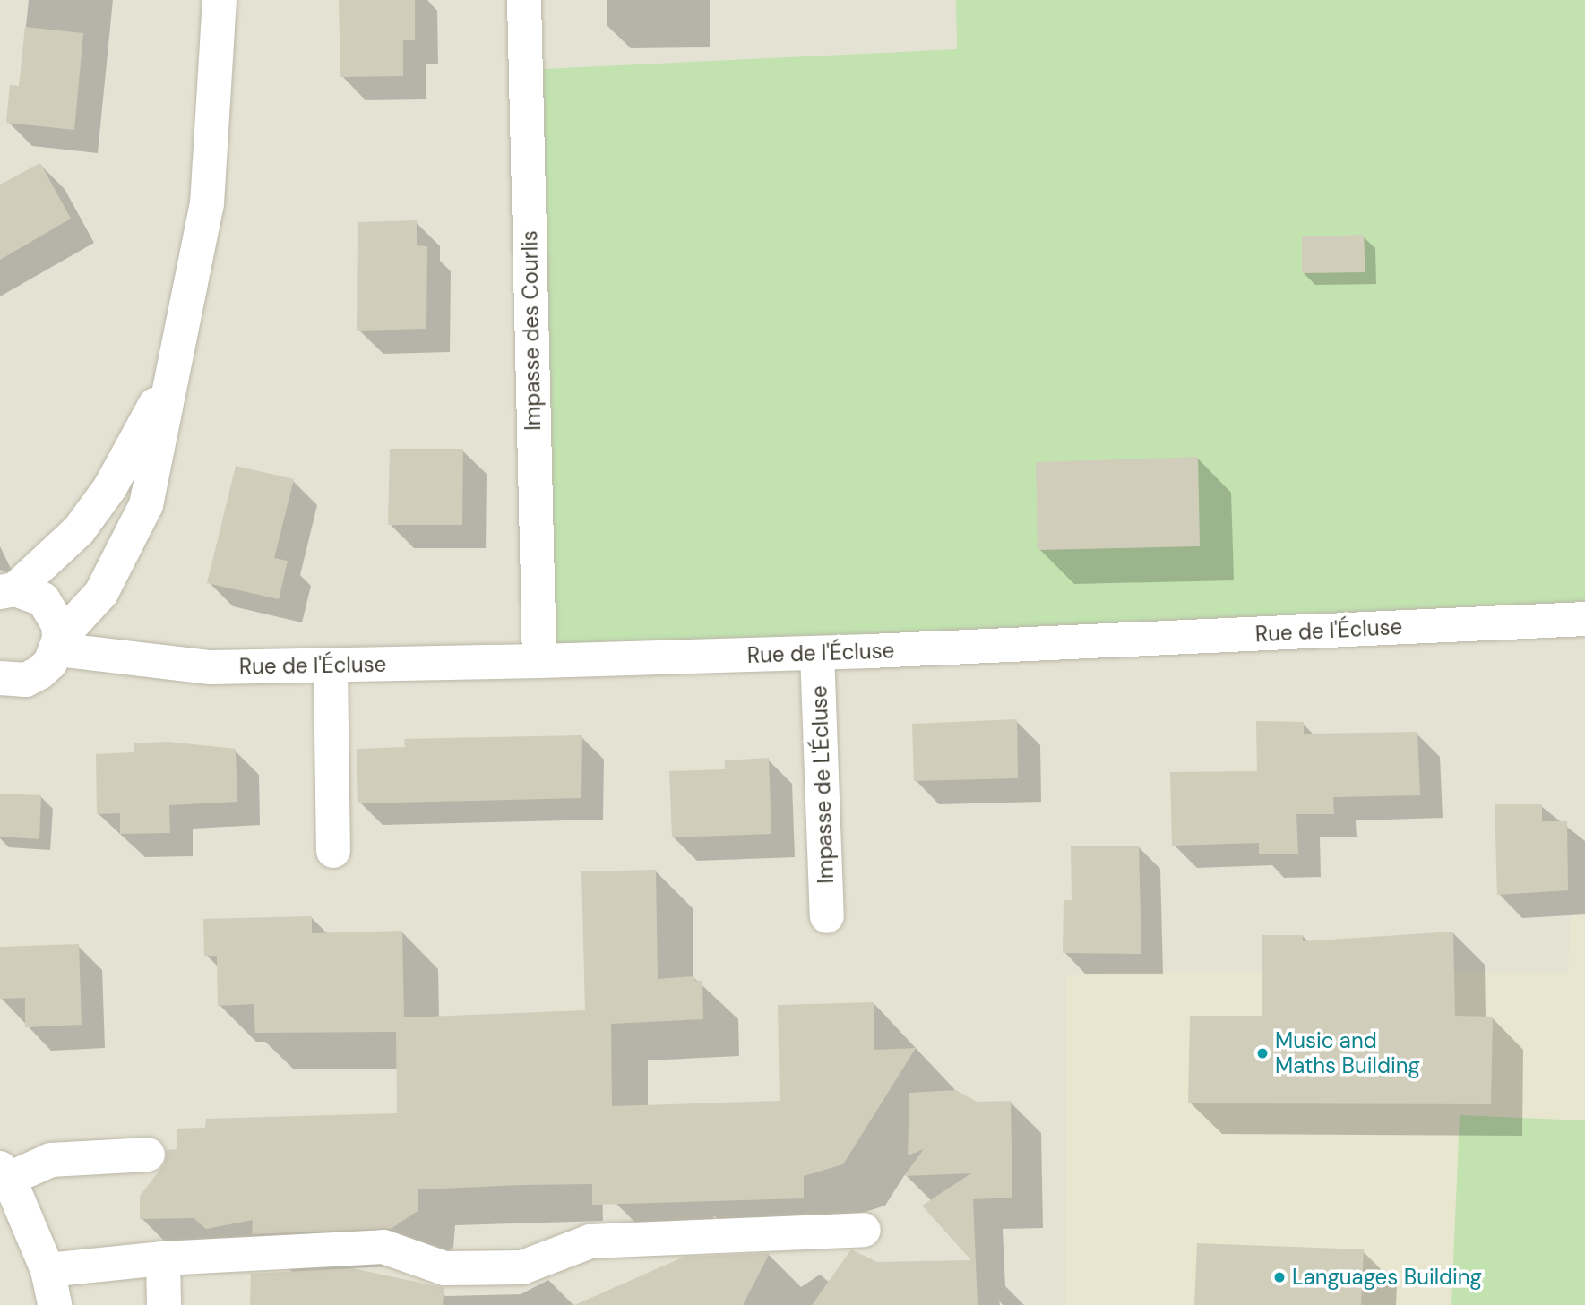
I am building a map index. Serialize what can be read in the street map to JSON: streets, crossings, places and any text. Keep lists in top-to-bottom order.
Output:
{
  "streets": {
    "street": ["Impasse des Courlis", "Rue de l'Écluse", "Impasse de L'Écluse"]
  },
  "crossings": [
    ["Impasse des Courlis", "Rue de l'Écluse"],
    ["Rue de l'Écluse", "Impasse de L'Écluse"]
  ],
  "places": ["Music and Maths Building", "Languages Building"]
}
